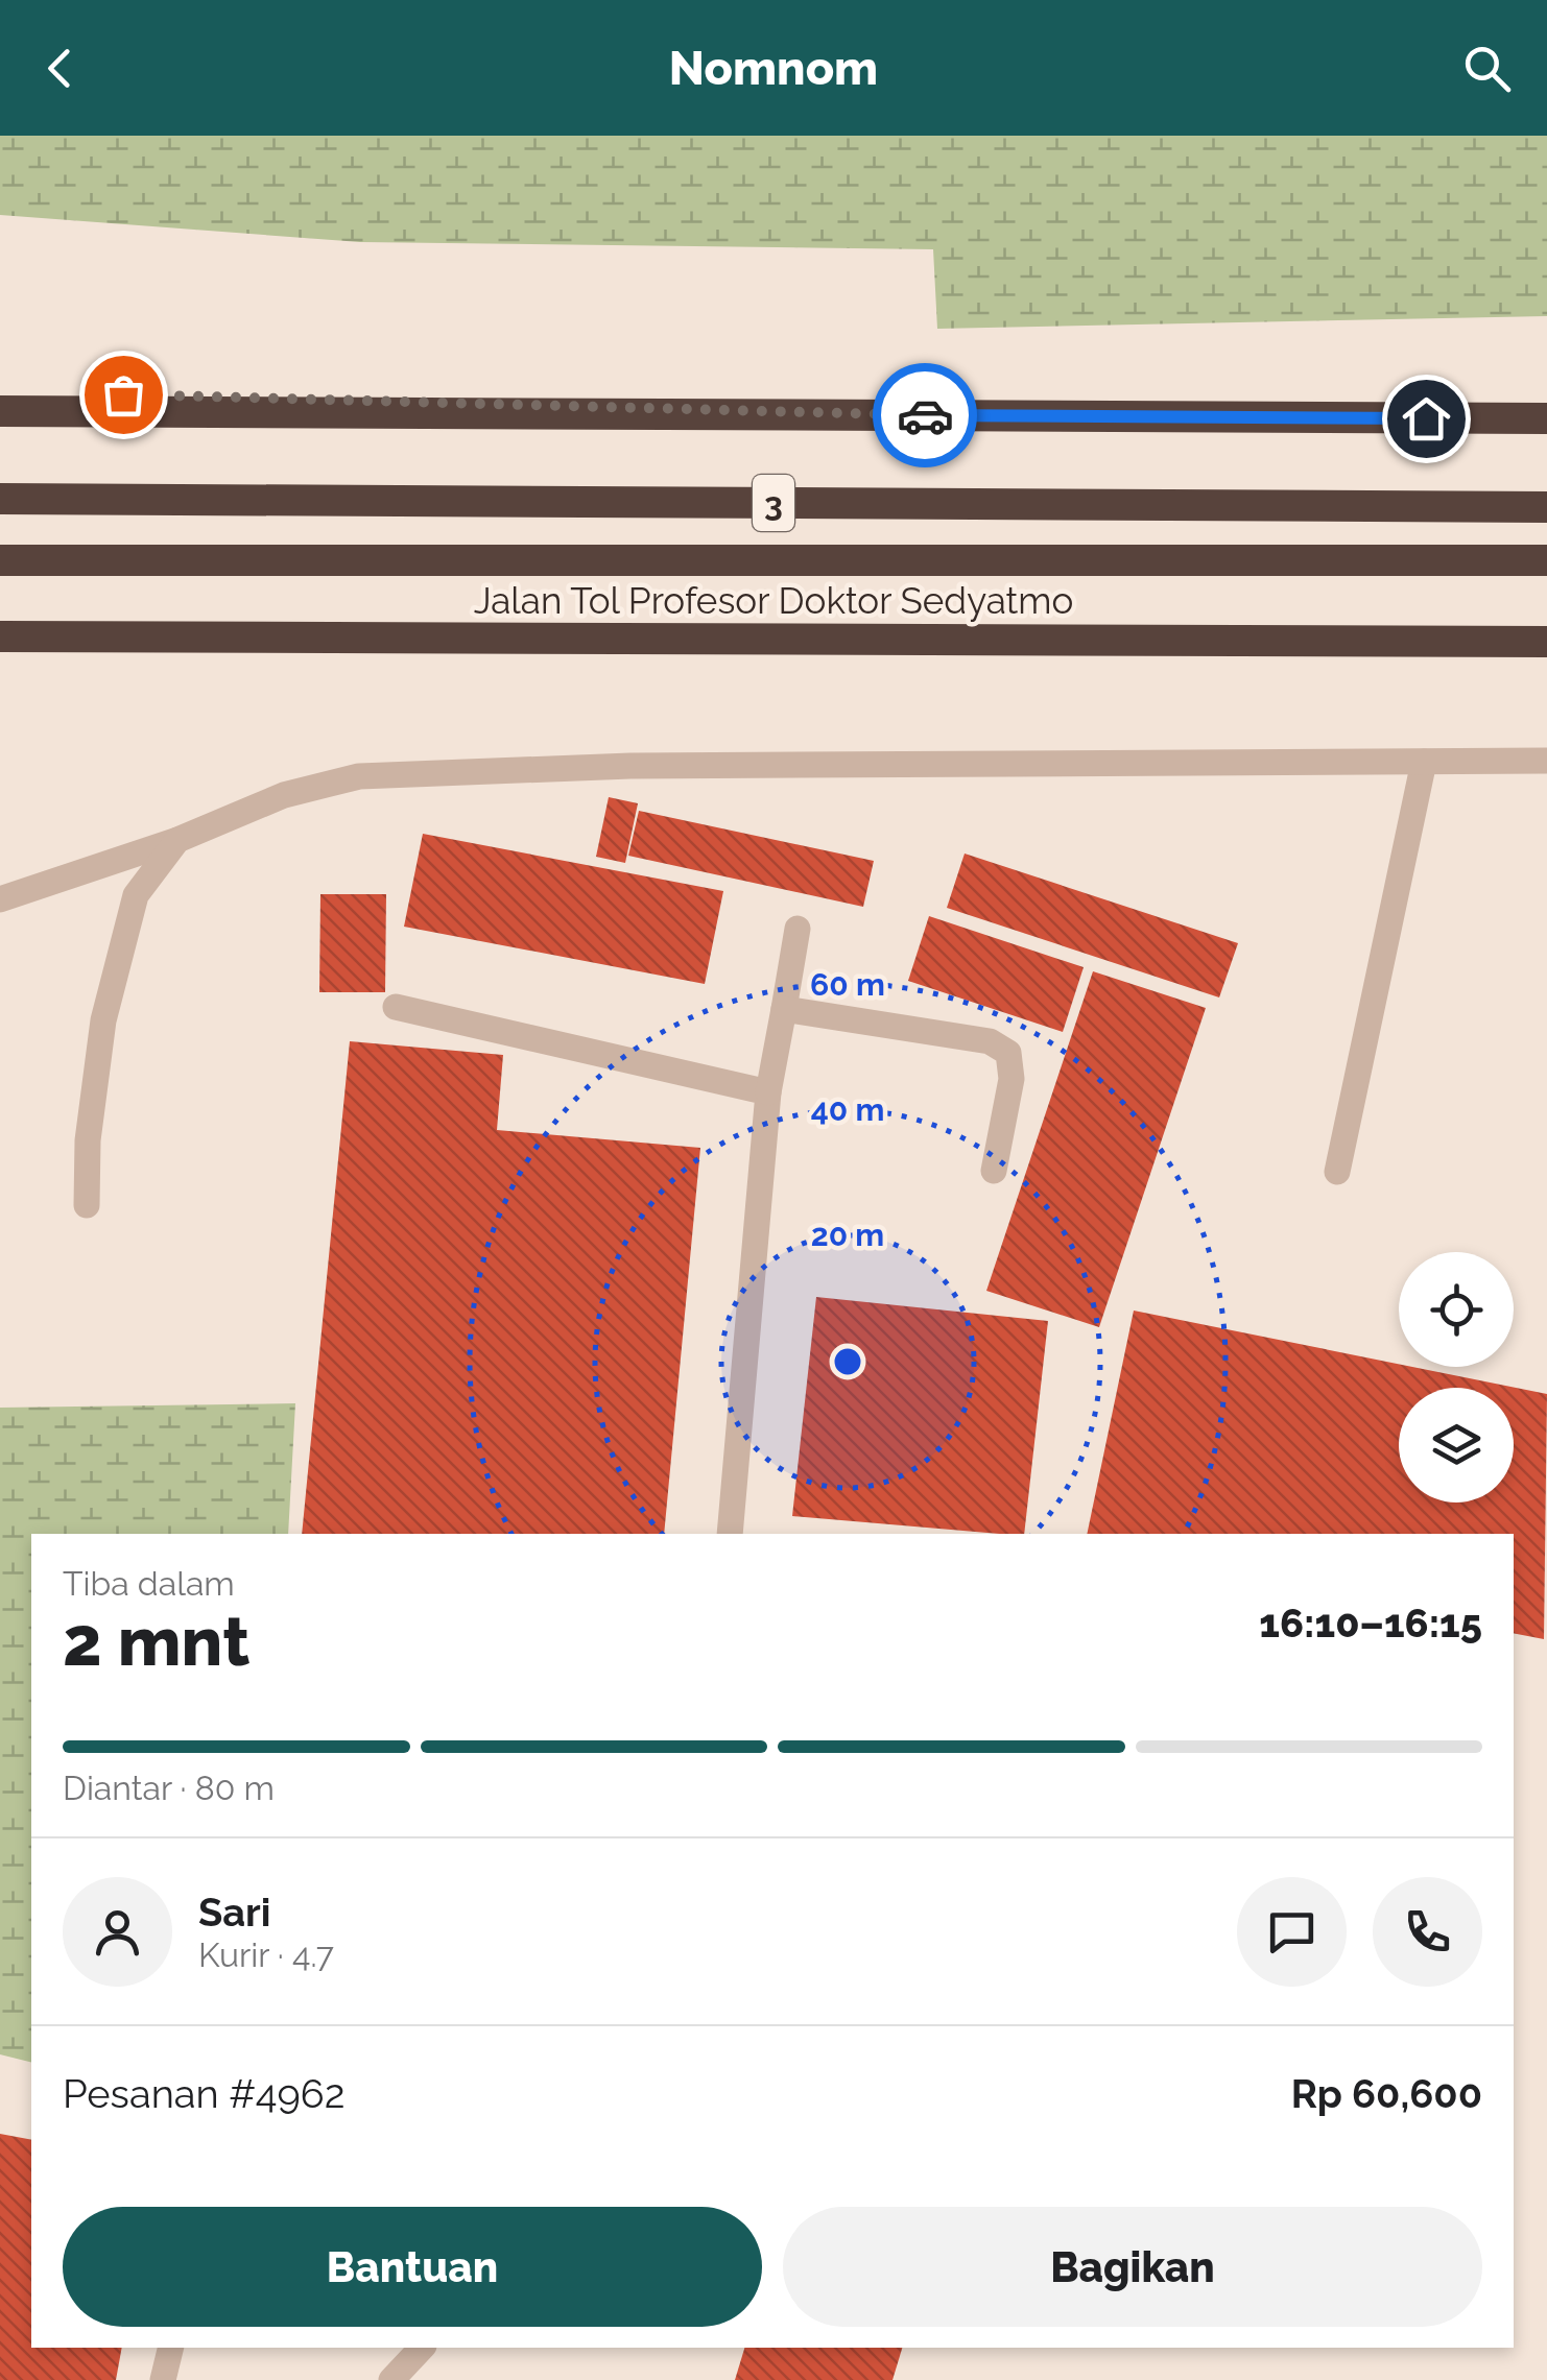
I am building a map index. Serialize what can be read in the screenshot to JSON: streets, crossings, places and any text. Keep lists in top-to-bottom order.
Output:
{
  "streets": {
    "highway": ["3", "Jalan Tol Profesor Doktor Sedyatmo"]
  },
  "page": {
    "header": "Nomnom",
    "heading": ["2 mnt", "Tiba dalam", "16:10–16:15"],
    "panel": [
      "Sari",
      "Kurir · 4.7",
      "Pesanan #4962",
      "Rp 60,600"
    ],
    "bar": "Diantar · 80 m",
    "buttons": ["Bantuan", "Bagikan"]
  },
  "rings": ["60 m", "40 m", "20 m"]
}
